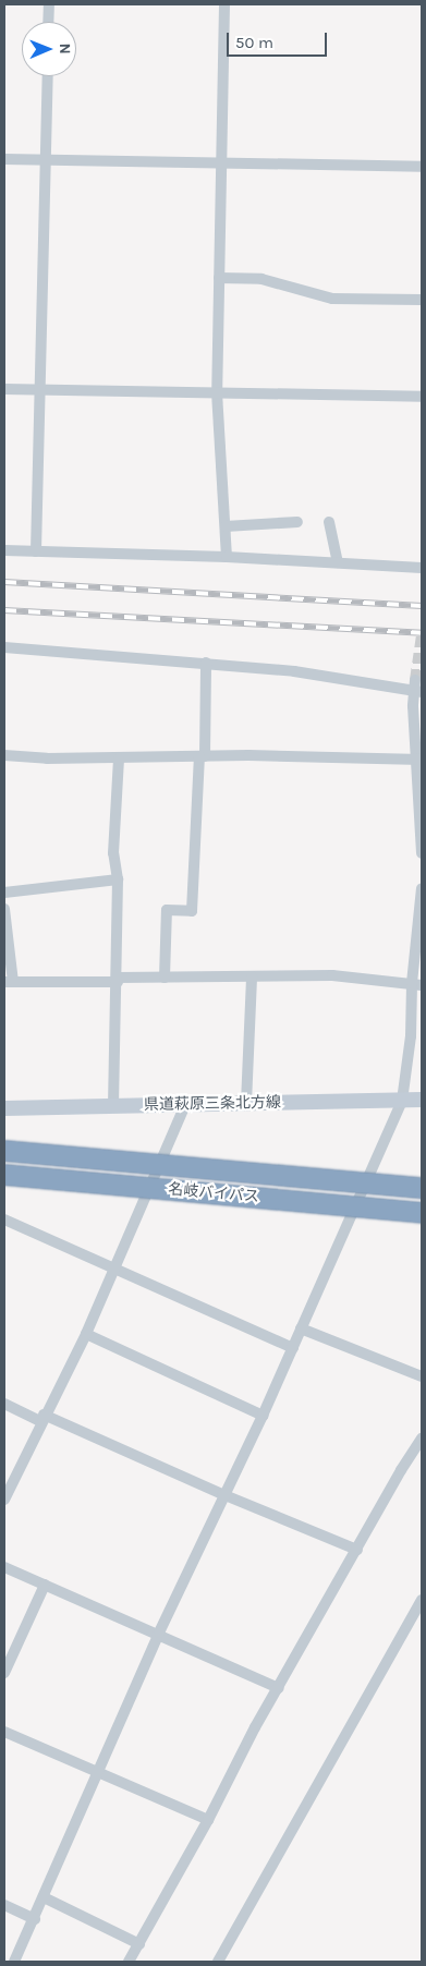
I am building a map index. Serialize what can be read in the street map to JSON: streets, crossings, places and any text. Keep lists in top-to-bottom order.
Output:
{
  "streets": {
    "highway": ["名岐バイパス"],
    "main road": ["県道萩原三条北方線"]
  },
  "scale_bar": "50 m",
  "north": "right"
}
